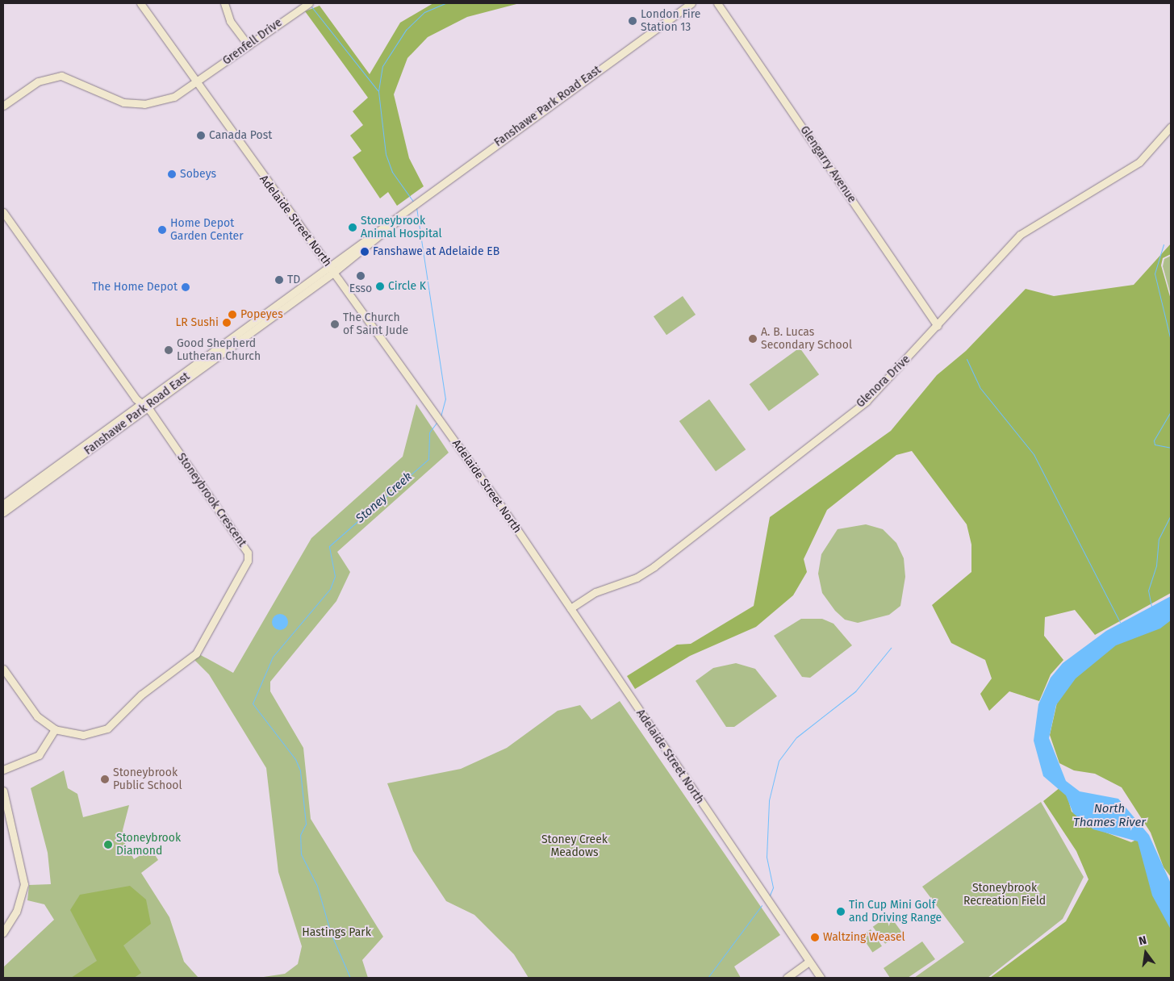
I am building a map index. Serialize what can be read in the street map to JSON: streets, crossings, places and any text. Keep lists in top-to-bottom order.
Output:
{
  "streets": {
    "main road": [
      "Grenfell Drive",
      "Fanshawe Park Road East",
      "Glengarry Avenue",
      "Adelaide Street North",
      "Glenora Drive",
      "Stoneybrook Crescent"
    ]
  },
  "crossings": [
    ["Grenfell Drive", "Adelaide Street North"],
    ["Fanshawe Park Road East", "Adelaide Street North"],
    ["Fanshawe Park Road East", "Stoneybrook Crescent"],
    ["Glengarry Avenue", "Glenora Drive"],
    ["Adelaide Street North", "Glenora Drive"]
  ],
  "water": ["Stoney Creek", "North Thames River"],
  "parks": ["Stoney Creek Meadows", "Stoneybrook Recreation Field", "Hastings Park"],
  "places": [
    "London Fire Station 13",
    "Canada Post",
    "Sobeys",
    "Stoneybrook Animal Hospital",
    "Home Depot Garden Center",
    "Fanshawe at Adelaide EB",
    "Esso",
    "TD",
    "Circle K",
    "The Home Depot",
    "Popeyes",
    "LR Sushi",
    "The Church of Saint Jude",
    "A. B. Lucas Secondary School",
    "Good Shepherd Lutheran Church",
    "Stoneybrook Public School",
    "Stoneybrook Diamond",
    "Tin Cup Mini Golf and Driving Range",
    "Waltzing Weasel"
  ],
  "north": "top"
}
